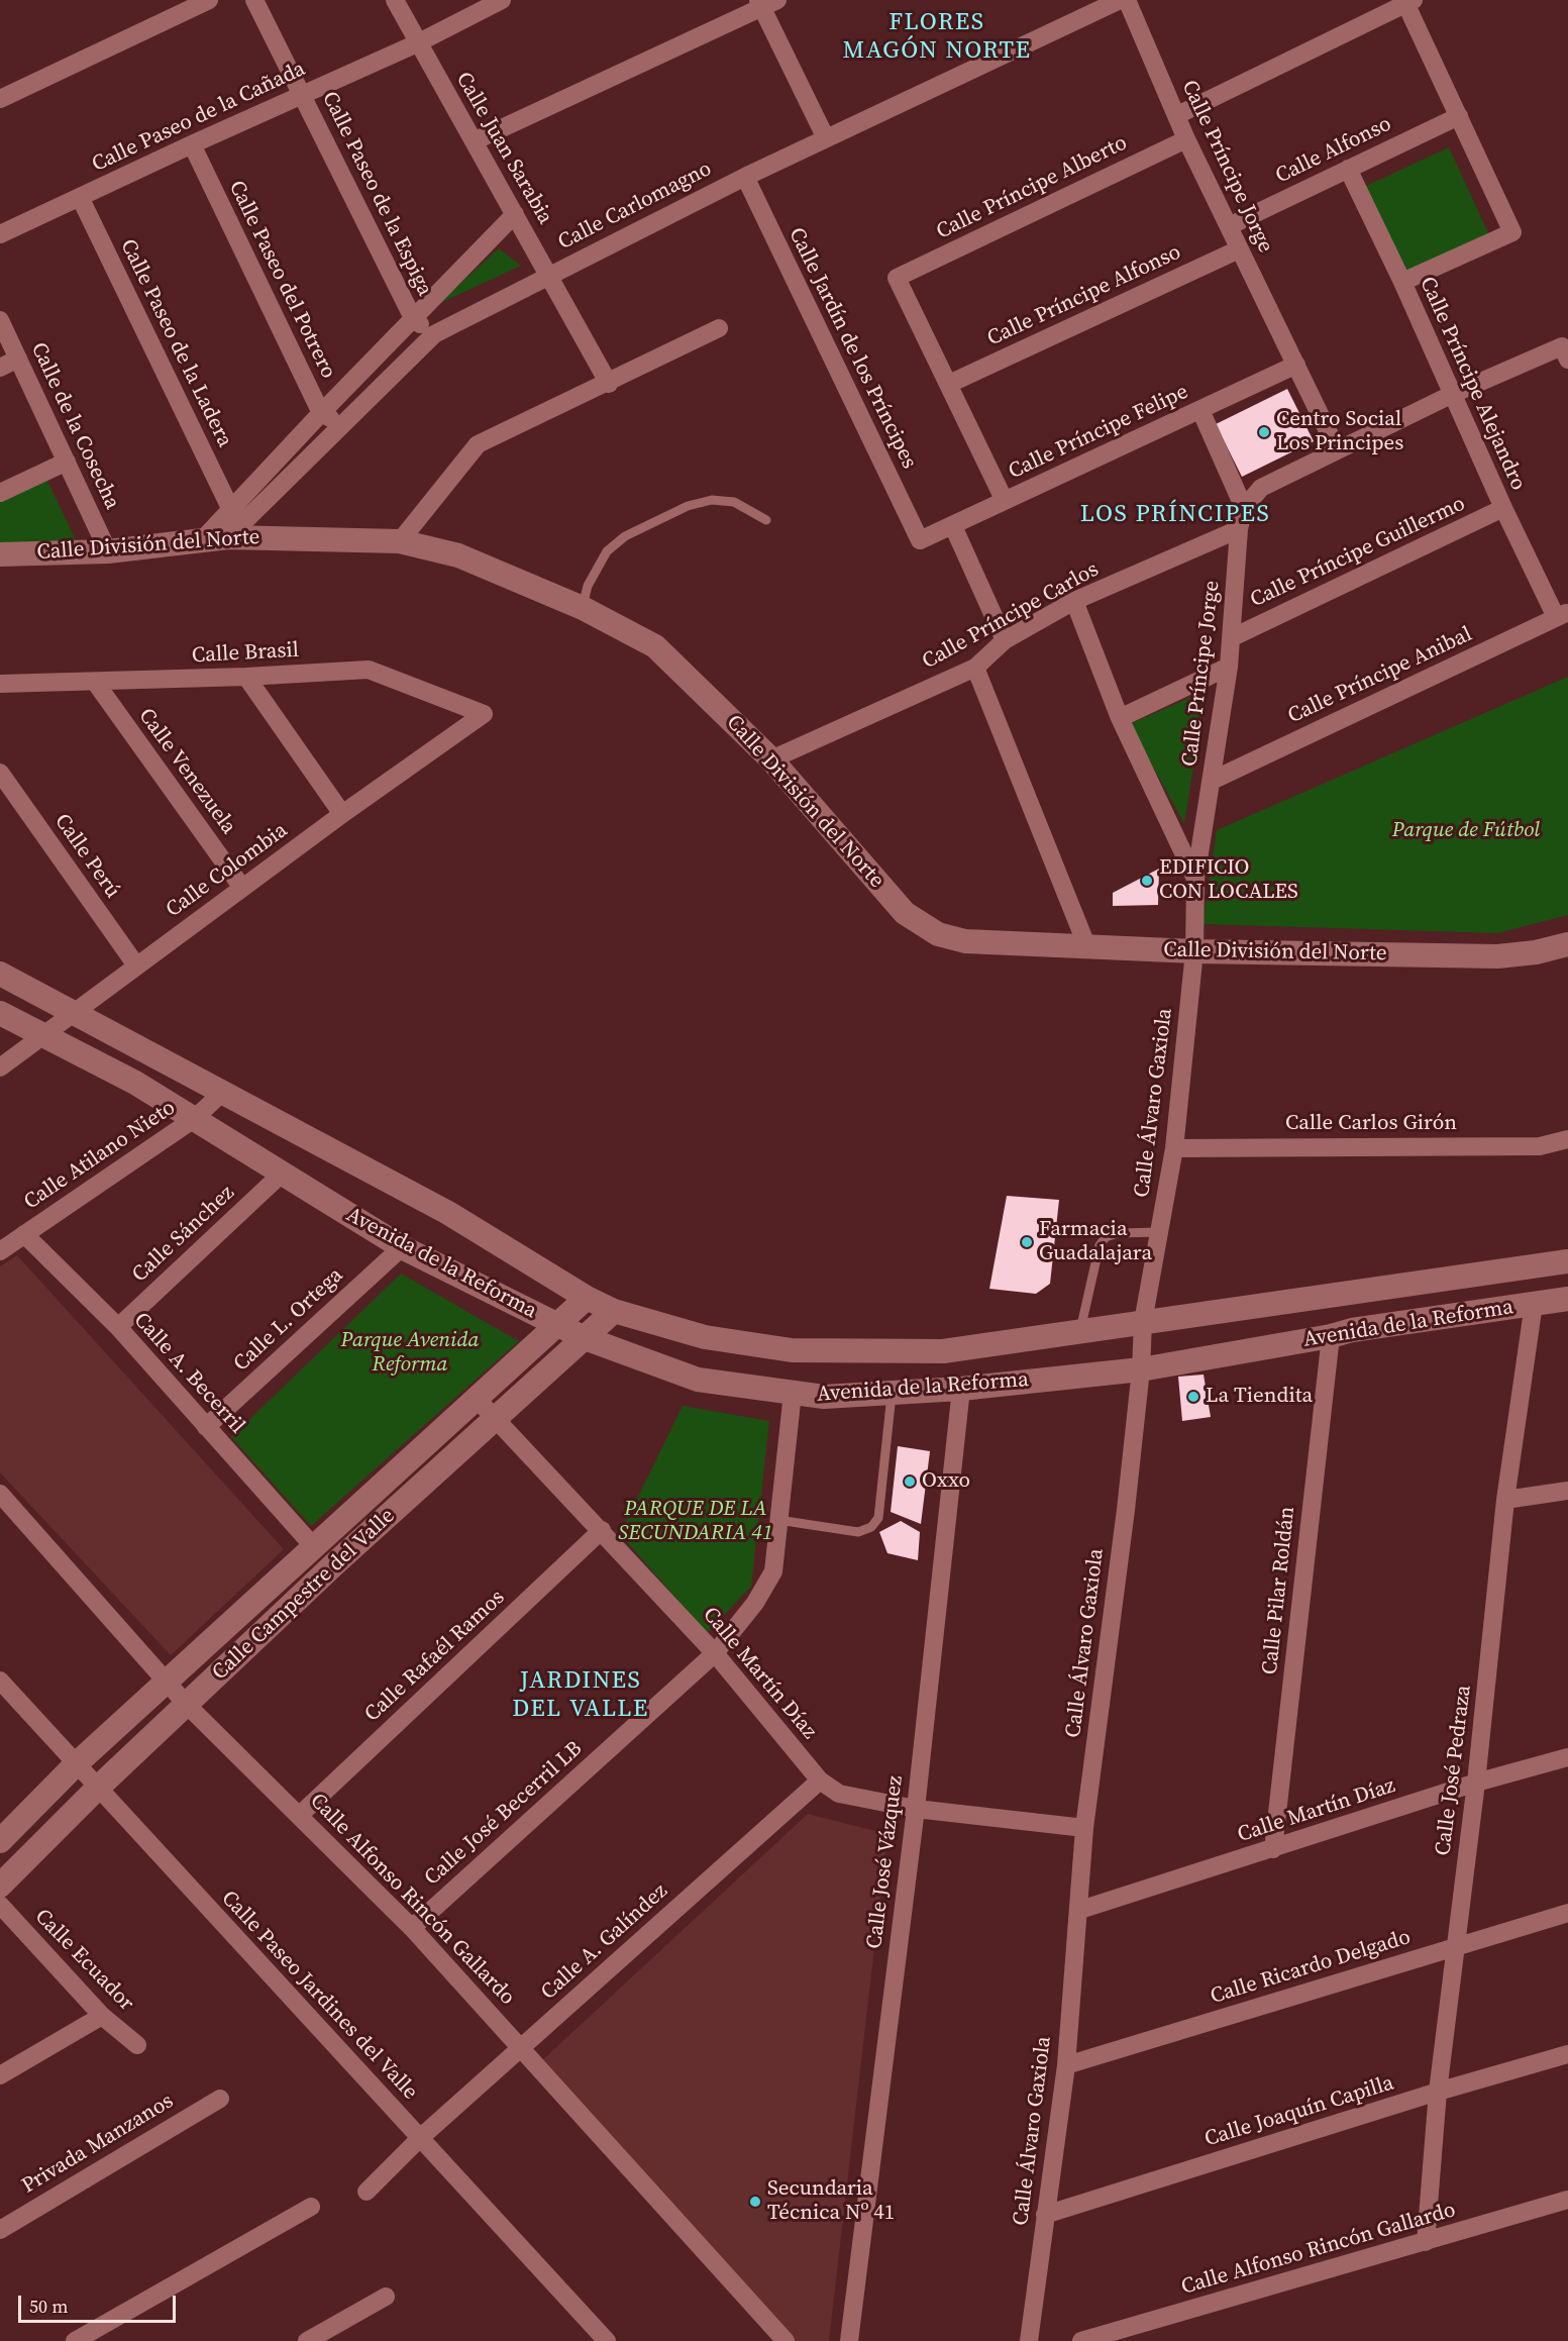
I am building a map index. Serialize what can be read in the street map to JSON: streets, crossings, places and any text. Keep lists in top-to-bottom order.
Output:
{
  "streets": {
    "street": [
      "Calle Paseo de la Cañada",
      "Calle Juan Sarabia",
      "Calle Alfonso",
      "Calle Príncipe Jorge",
      "Calle Príncipe Alberto",
      "Calle Paseo de la Espiga",
      "Calle Carlomagno",
      "Calle Paseo del Potrero",
      "Calle Príncipe Alfonso",
      "Calle Paseo de la Ladera",
      "Calle Jardín de los Príncipes",
      "Calle Príncipe Alejandro",
      "Calle de la Cosecha",
      "Calle Príncipe Felipe",
      "Calle División del Norte",
      "Calle Príncipe Guillermo",
      "Calle Príncipe Carlos",
      "Calle Brasil",
      "Calle Príncipe Anibal",
      "Calle Venezuela",
      "Calle Perú",
      "Calle Colombia",
      "Calle Álvaro Gaxiola",
      "Calle Carlos Girón",
      "Calle Atilano Nieto",
      "Calle Sánchez",
      "Avenida de la Reforma",
      "Calle L. Ortega",
      "Calle A. Becerril",
      "Calle Pilar Roldán",
      "Calle Campestre del Valle",
      "Calle Rafaél Ramos",
      "Calle Martín Díaz",
      "Calle José Pedraza",
      "Calle José Becerril LB",
      "Calle José Vázquez",
      "Calle Alfonso Rincón Gallardo",
      "Calle A. Galíndez",
      "Calle Ecuador",
      "Calle Ricardo Delgado",
      "Calle Paseo Jardines del Valle",
      "Calle Joaquín Capilla",
      "Privada Manzanos"
    ]
  },
  "crossings": [
    ["Calle Paseo de la Cañada", "Calle Juan Sarabia"],
    ["Calle Paseo de la Cañada", "Calle Paseo de la Espiga"],
    ["Calle Paseo de la Cañada", "Calle Paseo del Potrero"],
    ["Calle Paseo de la Cañada", "Calle Paseo de la Ladera"],
    ["Calle Juan Sarabia", "Calle Carlomagno"],
    ["Calle Alfonso", "Calle Príncipe Jorge"],
    ["Calle Alfonso", "Calle Príncipe Alejandro"],
    ["Calle Príncipe Jorge", "Calle Príncipe Alberto"],
    ["Calle Príncipe Jorge", "Calle Príncipe Alfonso"],
    ["Calle Príncipe Jorge", "Calle Príncipe Felipe"],
    ["Calle Príncipe Jorge", "Calle División del Norte"],
    ["Calle Príncipe Jorge", "Calle Príncipe Guillermo"],
    ["Calle Príncipe Jorge", "Calle Príncipe Carlos"],
    ["Calle Príncipe Jorge", "Calle Príncipe Anibal"],
    ["Calle Príncipe Jorge", "Calle Álvaro Gaxiola"],
    ["Calle Príncipe Alberto", "Calle Príncipe Alfonso"],
    ["Calle Paseo de la Espiga", "Calle Carlomagno"],
    ["Calle Carlomagno", "Calle Paseo del Potrero"],
    ["Calle Carlomagno", "Calle Jardín de los Príncipes"],
    ["Calle Carlomagno", "Calle División del Norte"],
    ["Calle Jardín de los Príncipes", "Calle Príncipe Felipe"],
    ["Calle Príncipe Alejandro", "Calle Príncipe Guillermo"],
    ["Calle Príncipe Alejandro", "Calle Príncipe Anibal"],
    ["Calle de la Cosecha", "Calle División del Norte"],
    ["Calle División del Norte", "Calle Príncipe Carlos"],
    ["Calle División del Norte", "Calle Álvaro Gaxiola"],
    ["Calle Brasil", "Calle Venezuela"],
    ["Calle Brasil", "Calle Colombia"],
    ["Calle Venezuela", "Calle Colombia"],
    ["Calle Perú", "Calle Colombia"],
    ["Calle Colombia", "Avenida de la Reforma"],
    ["Calle Álvaro Gaxiola", "Calle Carlos Girón"],
    ["Calle Álvaro Gaxiola", "Avenida de la Reforma"],
    ["Calle Álvaro Gaxiola", "Calle Martín Díaz"],
    ["Calle Álvaro Gaxiola", "Calle Ricardo Delgado"],
    ["Calle Álvaro Gaxiola", "Calle Joaquín Capilla"],
    ["Calle Atilano Nieto", "Avenida de la Reforma"],
    ["Calle Atilano Nieto", "Calle A. Becerril"],
    ["Calle Sánchez", "Avenida de la Reforma"],
    ["Calle Sánchez", "Calle A. Becerril"],
    ["Avenida de la Reforma", "Calle L. Ortega"],
    ["Avenida de la Reforma", "Calle Pilar Roldán"],
    ["Avenida de la Reforma", "Calle Campestre del Valle"],
    ["Avenida de la Reforma", "Calle José Pedraza"],
    ["Avenida de la Reforma", "Calle José Becerril LB"],
    ["Avenida de la Reforma", "Calle José Vázquez"],
    ["Calle L. Ortega", "Calle A. Becerril"],
    ["Calle A. Becerril", "Calle Campestre del Valle"],
    ["Calle Pilar Roldán", "Calle Martín Díaz"],
    ["Calle Campestre del Valle", "Calle Martín Díaz"],
    ["Calle Campestre del Valle", "Calle Alfonso Rincón Gallardo"],
    ["Calle Campestre del Valle", "Calle Paseo Jardines del Valle"],
    ["Calle Rafaél Ramos", "Calle Martín Díaz"],
    ["Calle Rafaél Ramos", "Calle Alfonso Rincón Gallardo"],
    ["Calle Martín Díaz", "Calle José Pedraza"],
    ["Calle Martín Díaz", "Calle José Becerril LB"],
    ["Calle Martín Díaz", "Calle José Vázquez"],
    ["Calle Martín Díaz", "Calle A. Galíndez"],
    ["Calle José Pedraza", "Calle Alfonso Rincón Gallardo"],
    ["Calle José Pedraza", "Calle Ricardo Delgado"],
    ["Calle José Pedraza", "Calle Joaquín Capilla"],
    ["Calle José Becerril LB", "Calle Alfonso Rincón Gallardo"],
    ["Calle Alfonso Rincón Gallardo", "Calle A. Galíndez"],
    ["Calle A. Galíndez", "Calle Paseo Jardines del Valle"]
  ],
  "districts": ["FLORES MAGÓN NORTE", "LOS PRÍNCIPES", "JARDINES DEL VALLE"],
  "parks": ["Parque de Fútbol", "Parque Avenida Reforma", "PARQUE DE LA SECUNDARIA 41"],
  "places": [
    "Centro Social Los Principes",
    "EDIFICIO CON LOCALES",
    "Farmacia Guadalajara",
    "La Tiendita",
    "Oxxo",
    "Secundaria Técnica Nº 41"
  ],
  "scale_bar": "50 m"
}
